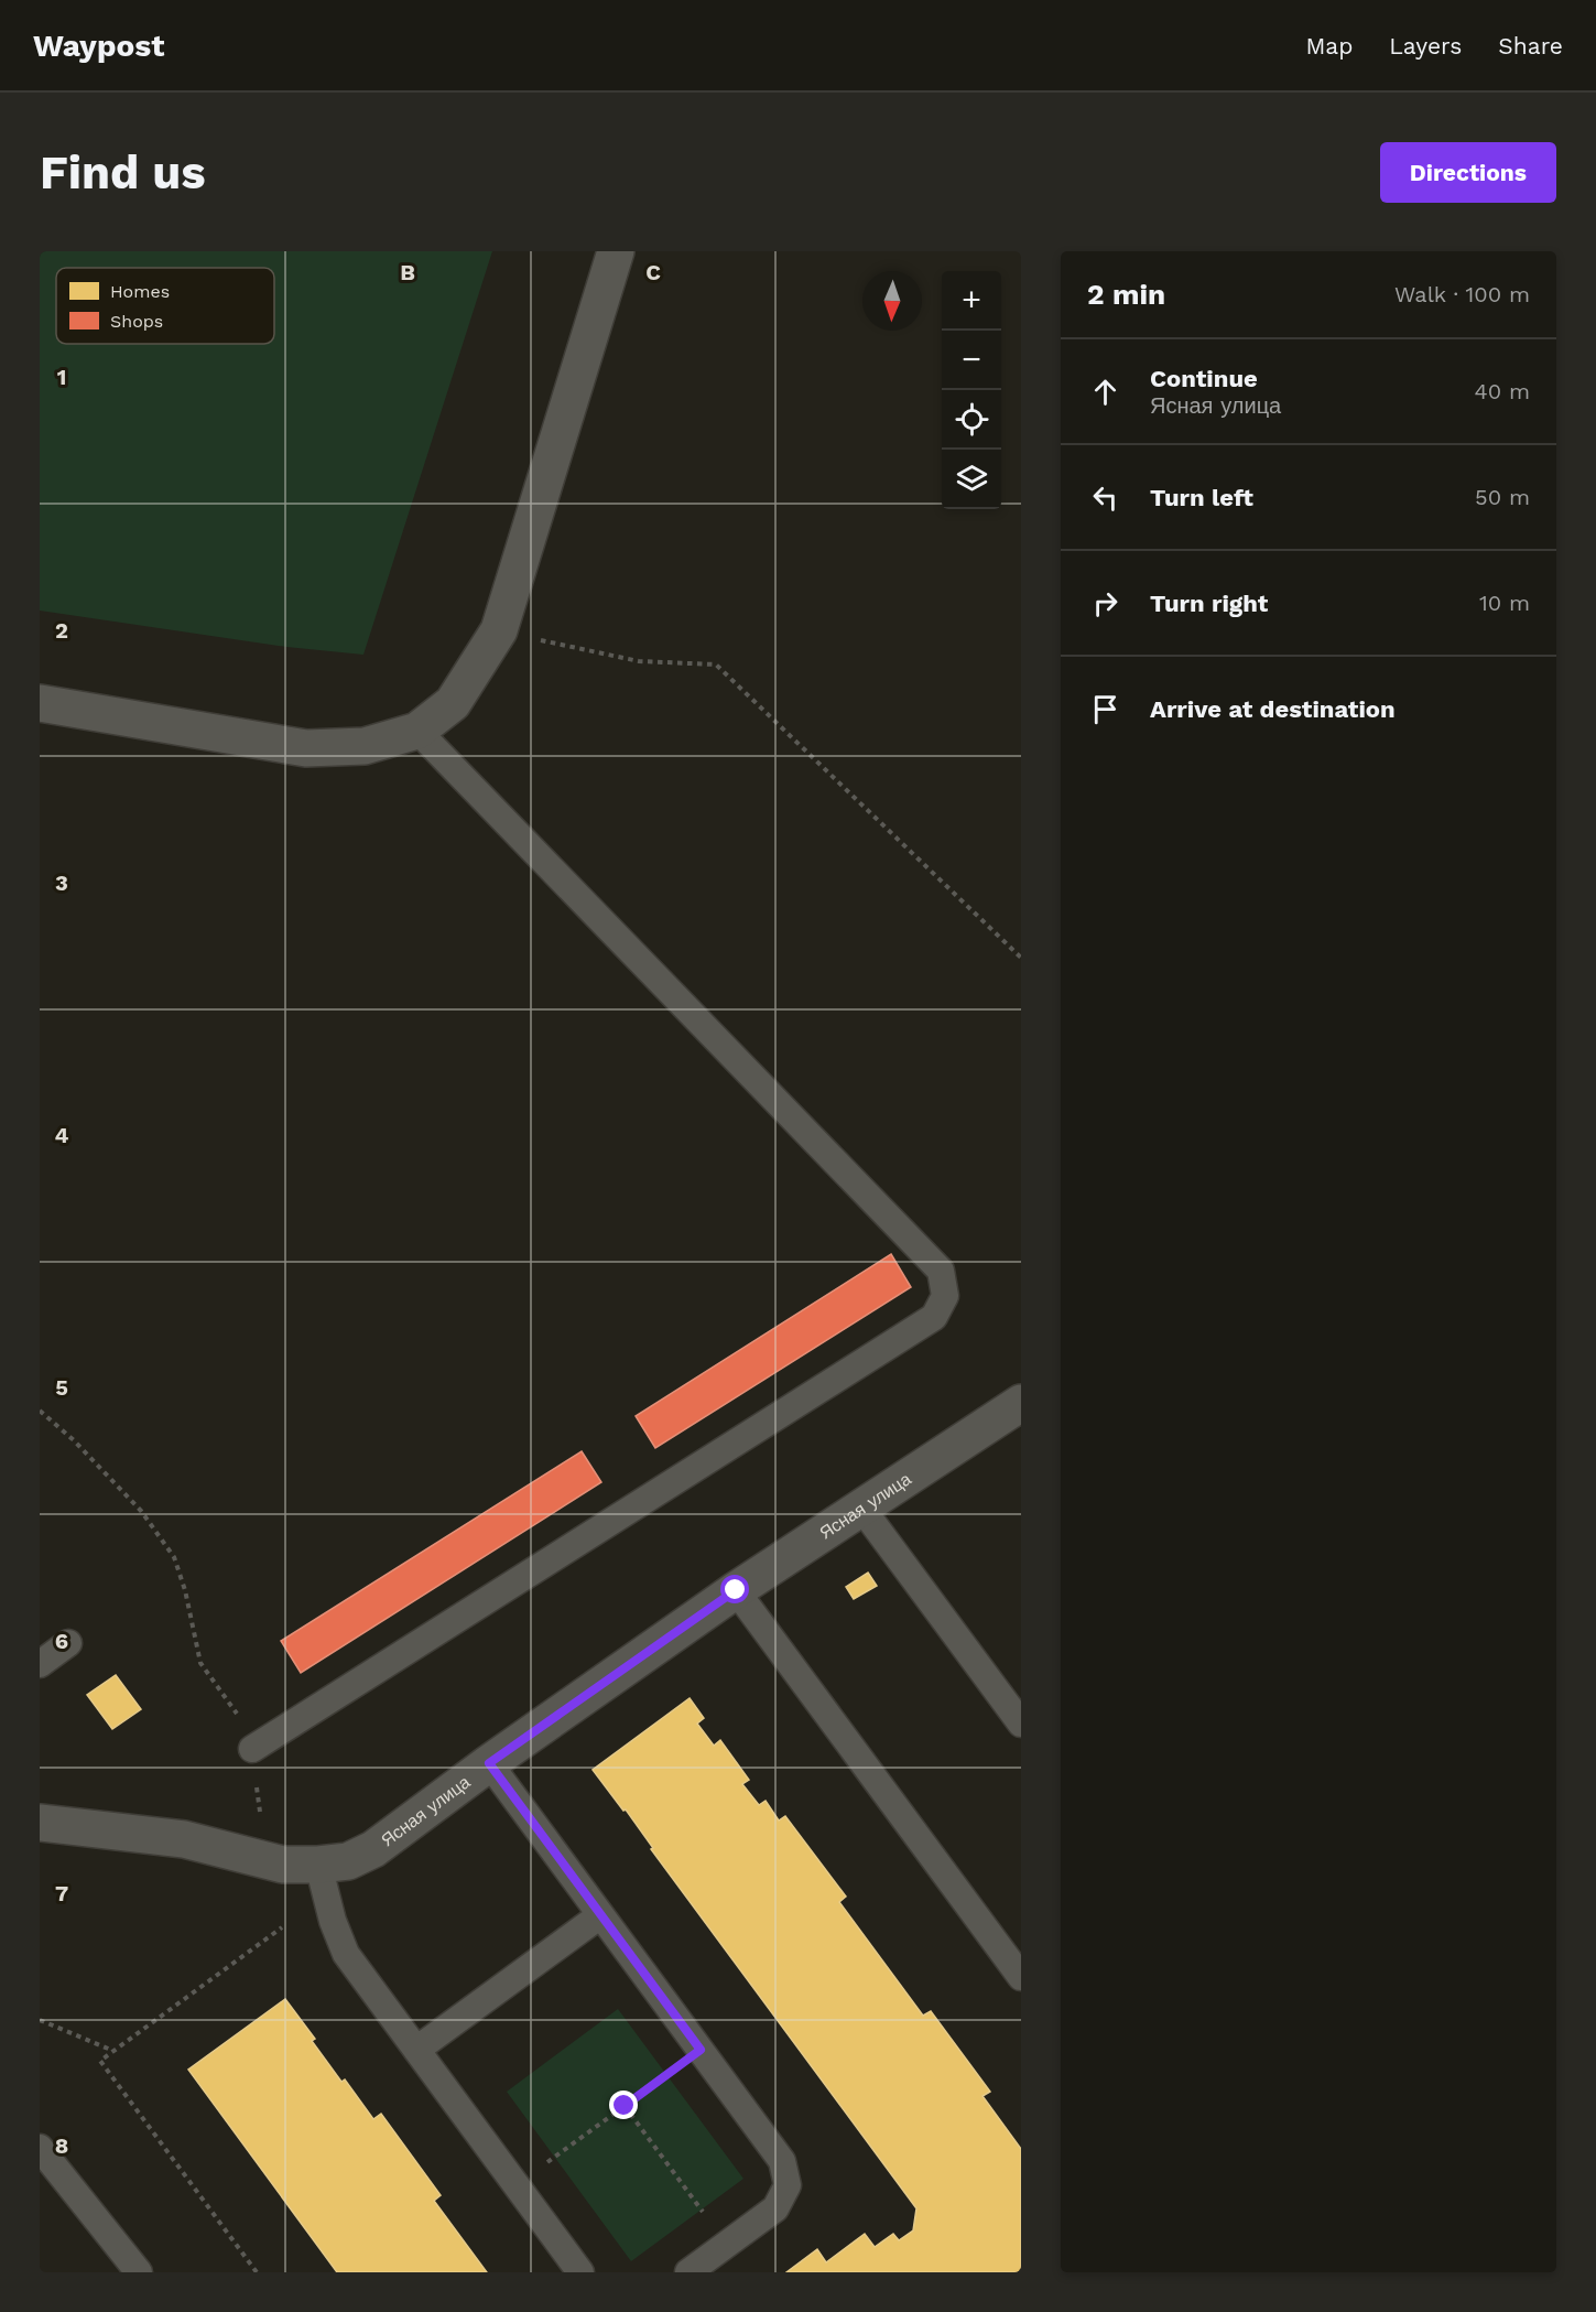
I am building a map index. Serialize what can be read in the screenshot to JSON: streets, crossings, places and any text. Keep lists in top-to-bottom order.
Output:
{
  "streets": {
    "street": ["Ясная улица"]
  },
  "legend": ["Homes", "Shops"],
  "north": "bottom",
  "page": {
    "header": "Waypost",
    "nav": ["Map", "Layers", "Share"],
    "buttons": "Directions",
    "title": "Find us",
    "heading": ["2 min", "Walk · 100 m"],
    "map_buttons": ["+", "−"],
    "list": [
      ["Continue", "Ясная улица", "40 m"],
      ["Turn left", "50 m"],
      ["Turn right", "10 m"],
      "Arrive at destination"
    ]
  },
  "grid": {
    "columns": ["B", "C"],
    "rows": [
      "1",
      "2",
      "3",
      "4",
      "5",
      "6",
      "7",
      "8"
    ]
  }
}
